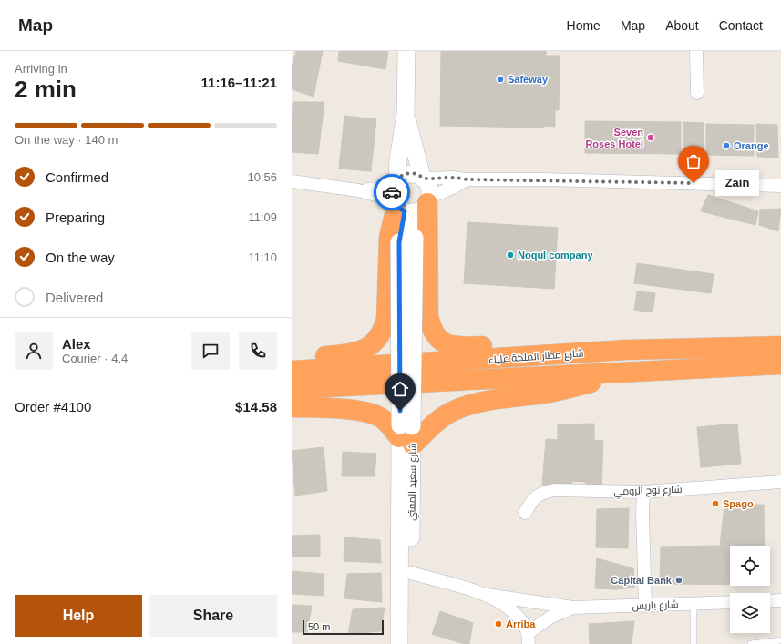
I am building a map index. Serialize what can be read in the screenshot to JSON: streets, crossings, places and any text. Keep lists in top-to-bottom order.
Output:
{
  "streets": {
    "highway": ["شارع مطار الملكة علياء"],
    "street": ["شارع سعيد المفتي", "شارع نوح الرومي", "شارع باريس"]
  },
  "places": [
    "Safeway",
    "Seven Roses Hotel",
    "Orange",
    "Zain",
    "Noqul company",
    "Spago",
    "Capital Bank",
    "Arriba"
  ],
  "scale_bar": "50 m",
  "page": {
    "header": "Map",
    "nav": [
      "Home",
      "Map",
      "About",
      "Contact"
    ],
    "heading": ["2 min", "Arriving in", "11:16–11:21"],
    "panel": [
      "Alex",
      "Courier · 4.4",
      "Order #4100",
      "$14.58"
    ],
    "bar": "On the way · 140 m",
    "list": [
      ["Confirmed", "10:56"],
      ["Preparing", "11:09"],
      ["On the way", "11:10"],
      "Delivered"
    ],
    "bubble": "Zain",
    "buttons": ["Help", "Share"],
    "scale": "50 m"
  }
}
